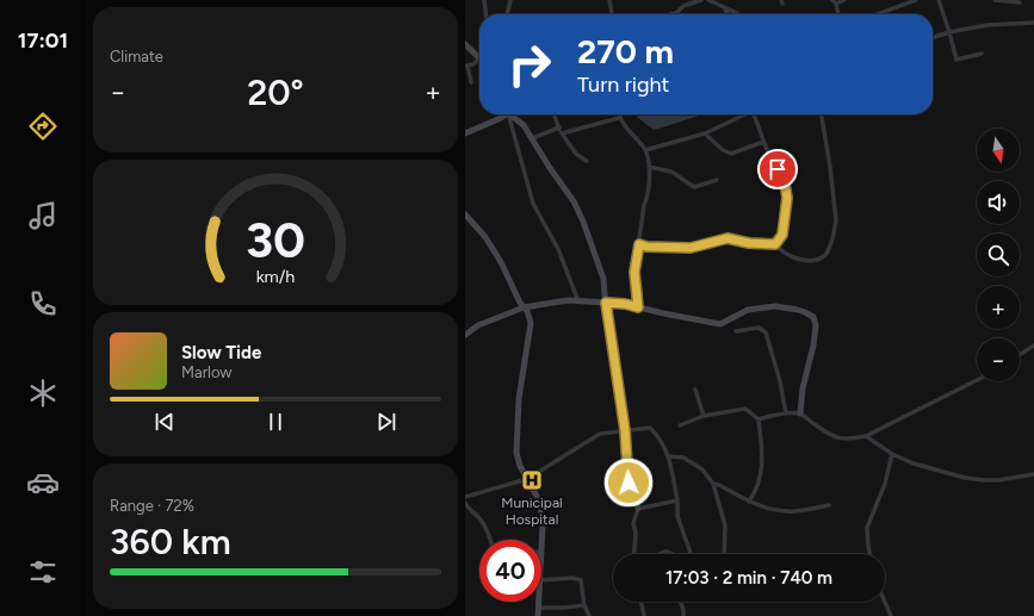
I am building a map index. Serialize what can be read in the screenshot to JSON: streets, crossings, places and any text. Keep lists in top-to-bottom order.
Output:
{
  "places": {
    "hospital": ["Municipal Hospital"]
  },
  "north": "bottom",
  "page": {
    "tabs": "17:01",
    "tile": [
      "Climate",
      ["Range · 72%", "360 km"]
    ],
    "turn": ["270 m", "Turn right"],
    "heat": ["−", "20°", "+"],
    "map_buttons": ["+", "−"],
    "song": ["Slow Tide", "Marlow"],
    "limit": "40",
    "trip": "17:03 · 2 min · 740 m",
    "gauge": ["30", "km/h"]
  }
}
